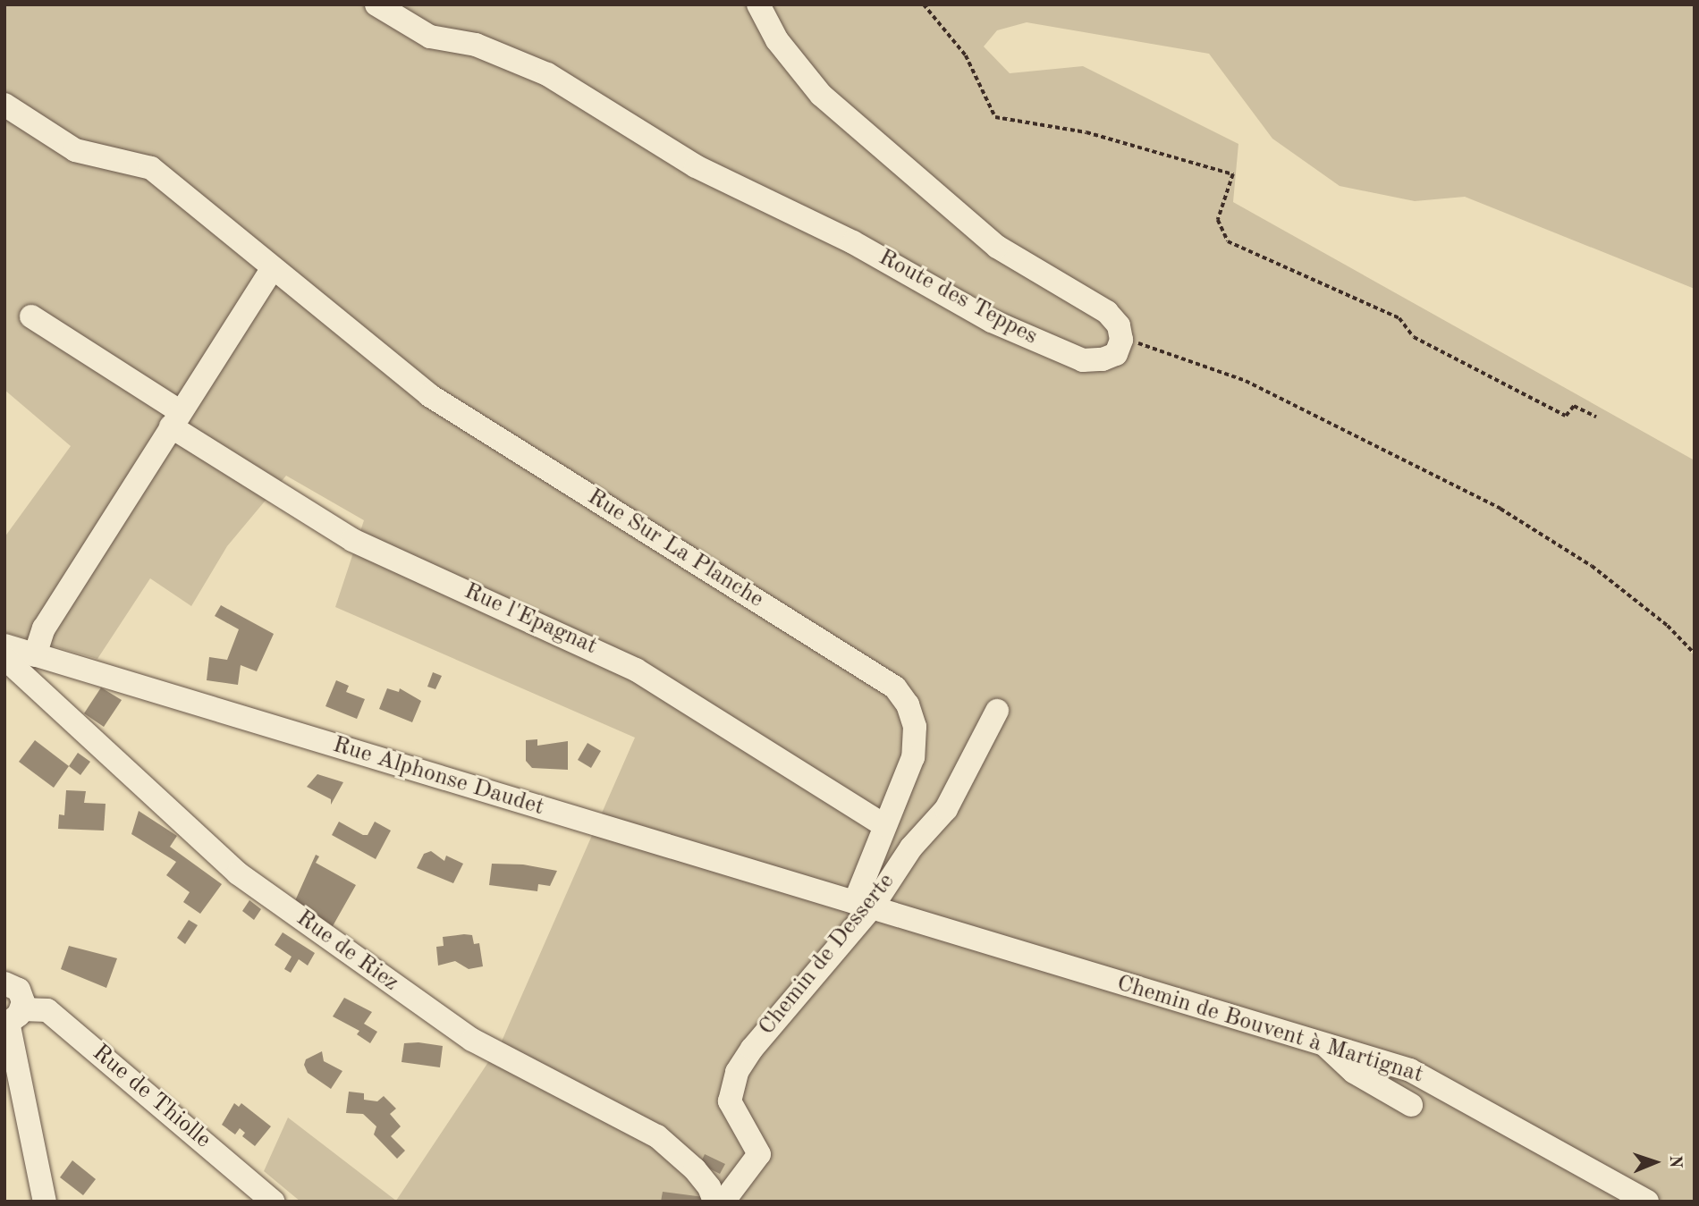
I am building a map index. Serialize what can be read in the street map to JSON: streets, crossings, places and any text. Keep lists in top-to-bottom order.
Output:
{
  "streets": {
    "street": [
      "Route des Teppes",
      "Rue Sur La Planche",
      "Rue l'Epagnat",
      "Rue Alphonse Daudet",
      "Rue de Riez",
      "Chemin de Desserte",
      "Chemin de Bouvent à Martignat",
      "Rue de Thiolle"
    ]
  },
  "crossings": [
    ["Rue Sur La Planche", "Rue l'Epagnat"],
    ["Rue Sur La Planche", "Rue Alphonse Daudet"],
    ["Rue Sur La Planche", "Chemin de Desserte"],
    ["Rue Sur La Planche", "Chemin de Bouvent à Martignat"],
    ["Rue Alphonse Daudet", "Chemin de Desserte"],
    ["Rue Alphonse Daudet", "Chemin de Bouvent à Martignat"],
    ["Chemin de Desserte", "Chemin de Bouvent à Martignat"]
  ],
  "north": "right"
}
